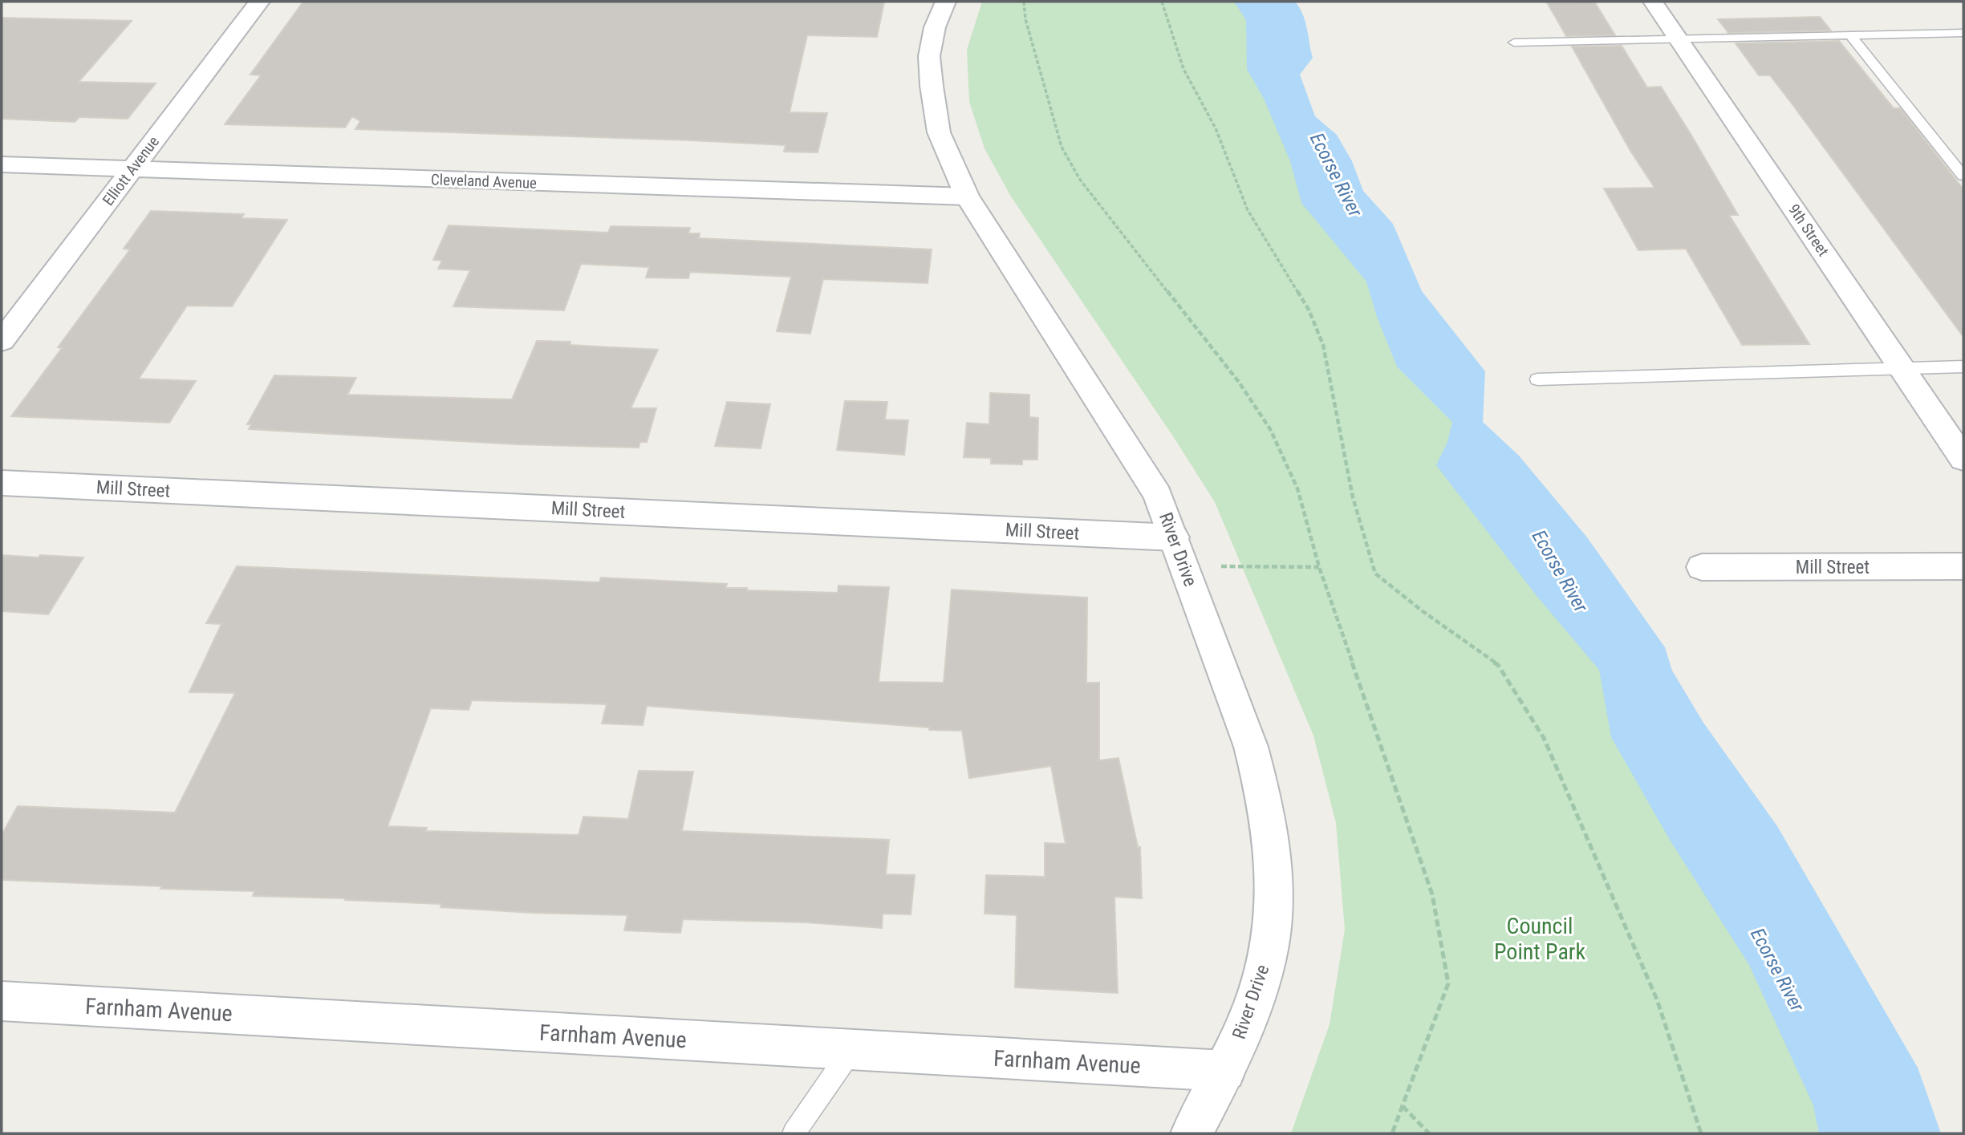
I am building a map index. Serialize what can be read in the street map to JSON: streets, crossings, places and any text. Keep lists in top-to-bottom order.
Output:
{
  "streets": {
    "street": [
      "Elliott Avenue",
      "Cleveland Avenue",
      "9th Street",
      "Mill Street",
      "River Drive",
      "Farnham Avenue"
    ]
  },
  "crossings": [
    ["Elliott Avenue", "Cleveland Avenue"],
    ["Cleveland Avenue", "River Drive"],
    ["Mill Street", "River Drive"],
    ["River Drive", "Farnham Avenue"]
  ],
  "water": ["Ecorse River"],
  "parks": ["Council Point Park"]
}
